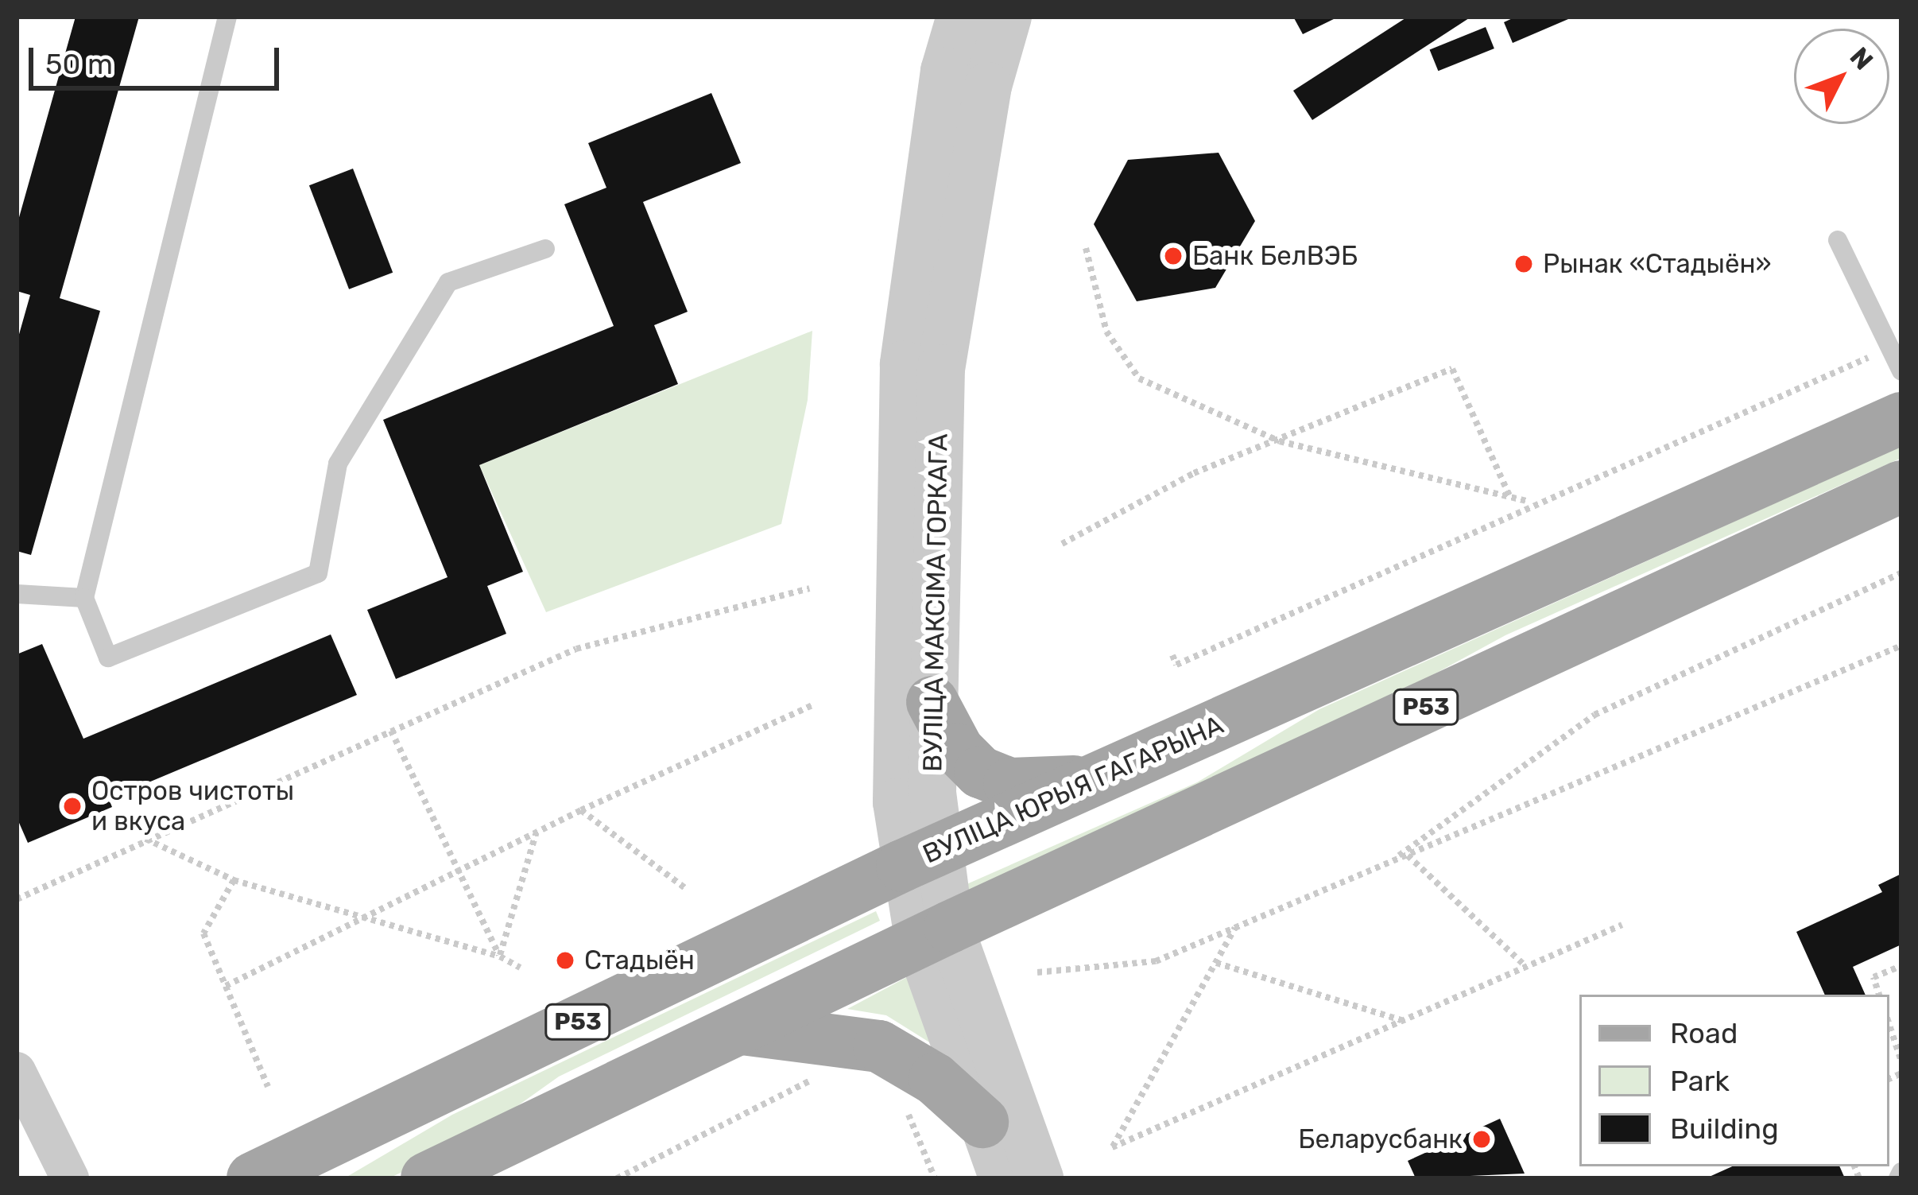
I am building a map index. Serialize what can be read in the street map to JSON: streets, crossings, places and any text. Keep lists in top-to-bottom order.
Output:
{
  "streets": {
    "main road": ["Р53", "ВУЛІЦА ЮРЫЯ ГАГАРЫНА"],
    "street": ["ВУЛІЦА МАКСІМА ГОРКАГА"]
  },
  "crossings": [
    ["ВУЛІЦА МАКСІМА ГОРКАГА", "Р53"],
    ["ВУЛІЦА МАКСІМА ГОРКАГА", "ВУЛІЦА ЮРЫЯ ГАГАРЫНА"]
  ],
  "places": [
    "Банк БелВЭБ",
    "Рынак «Стадыён»",
    "Остров чистоты и вкуса",
    "Стадыён",
    "Беларусбанк"
  ],
  "legend": ["Road", "Park", "Building"],
  "scale_bar": "50 m",
  "north": "top right"
}
